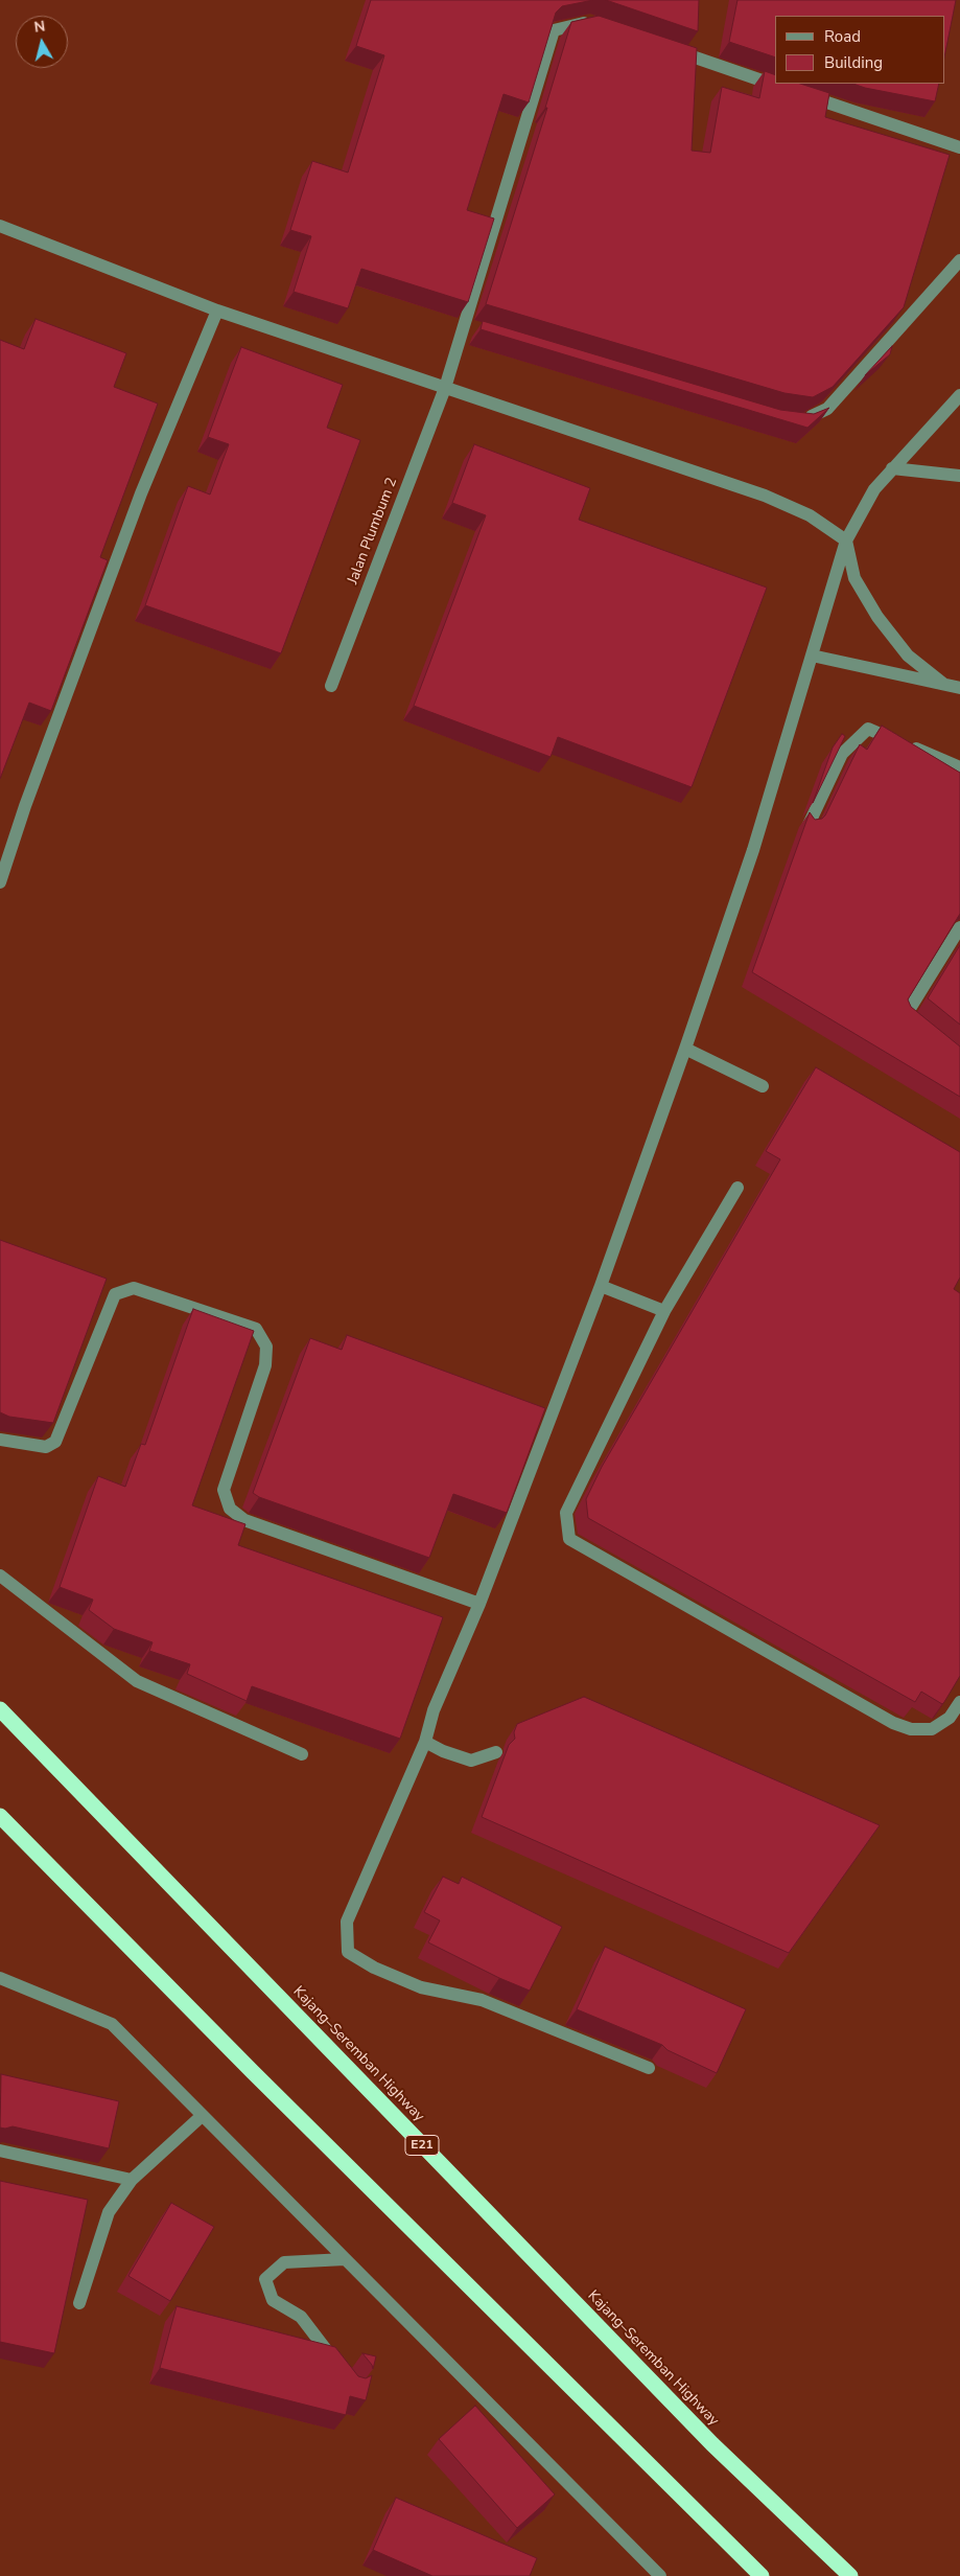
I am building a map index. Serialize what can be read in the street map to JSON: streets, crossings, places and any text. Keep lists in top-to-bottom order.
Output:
{
  "streets": {
    "highway": ["Kajang–Seremban Highway", "E21"],
    "street": ["Jalan Plumbum 2"]
  },
  "legend": ["Road", "Building"],
  "north": "top"
}
